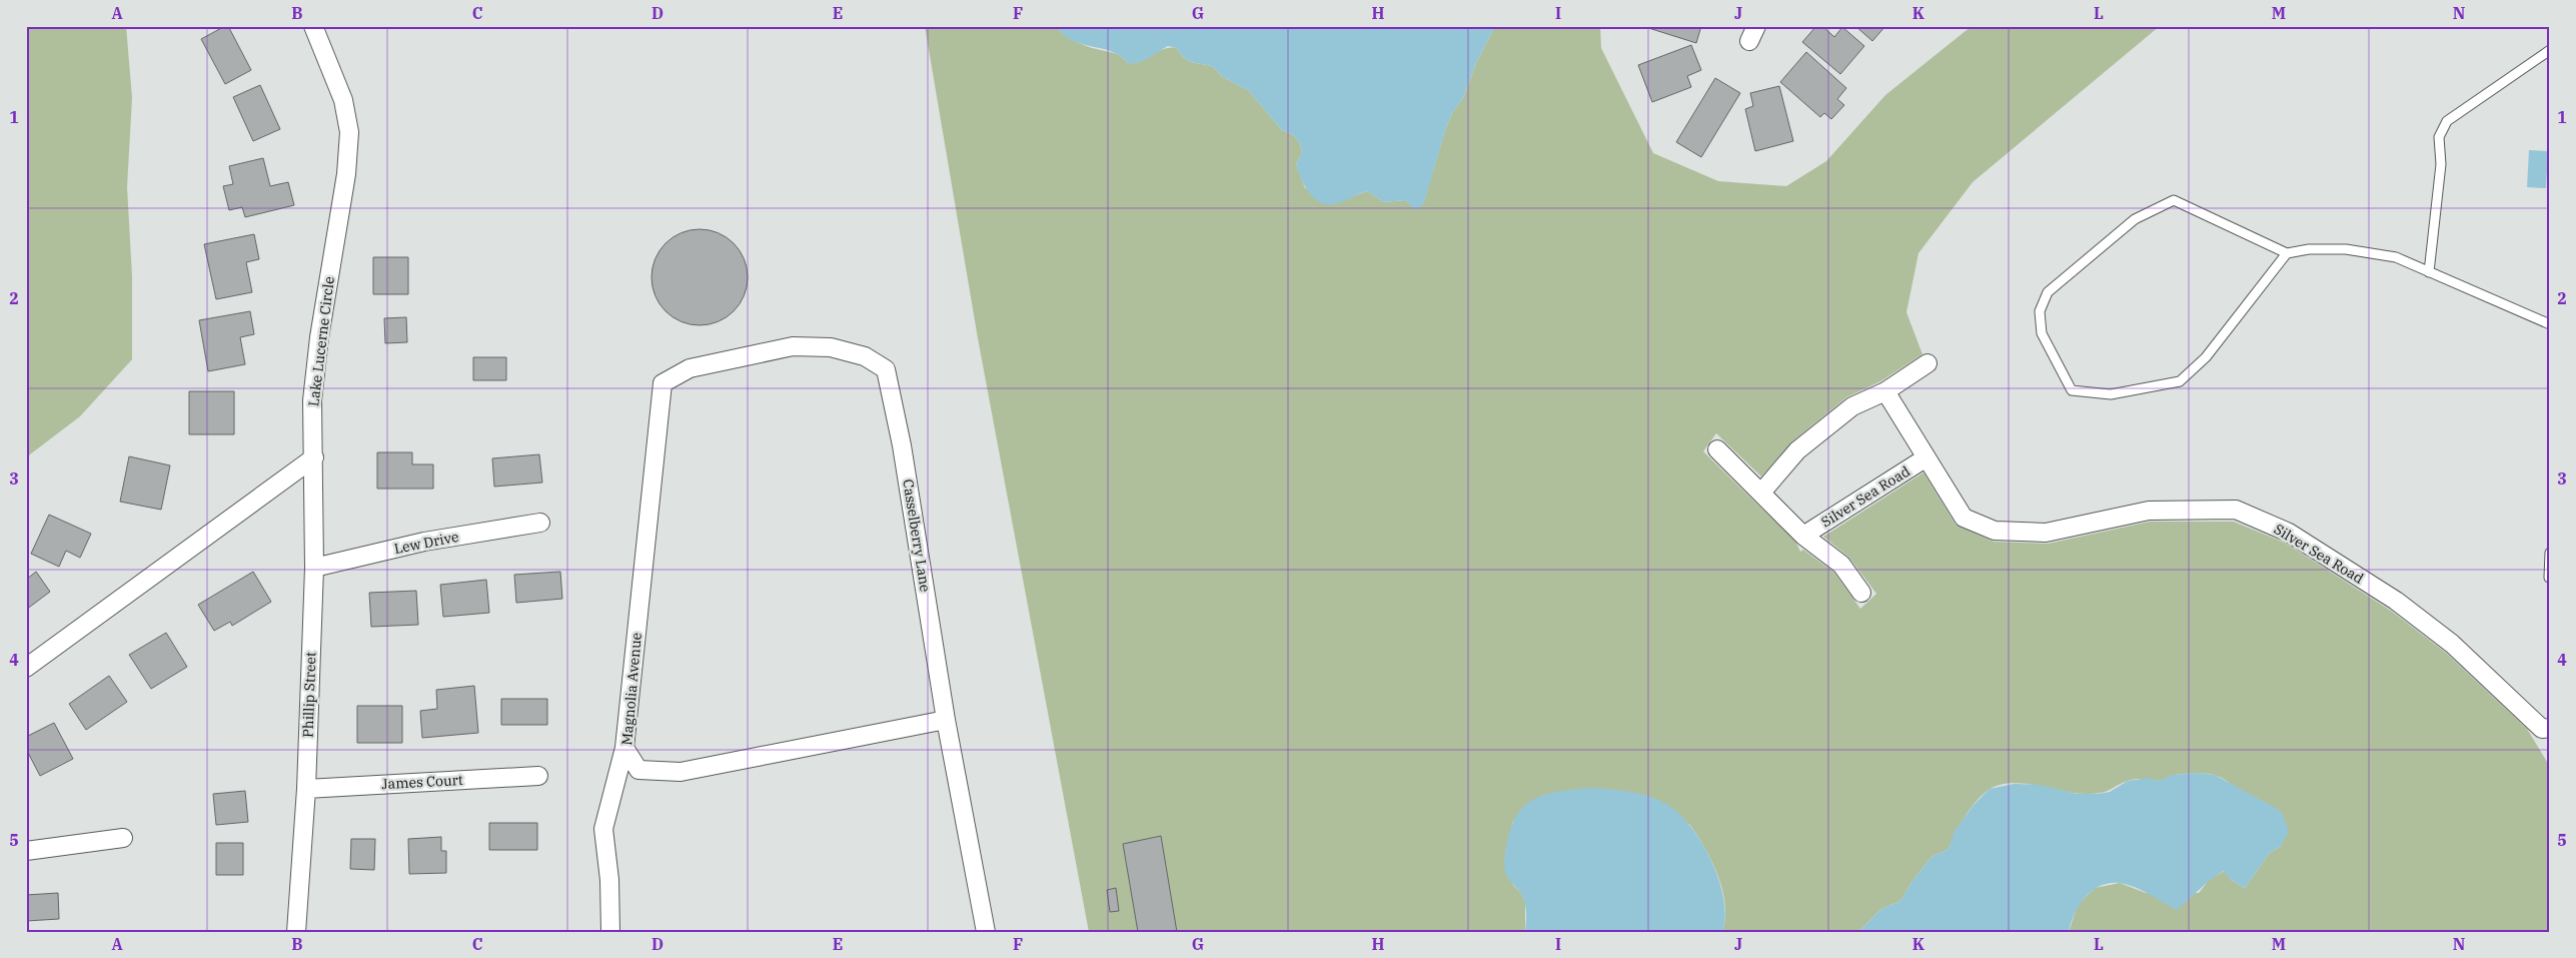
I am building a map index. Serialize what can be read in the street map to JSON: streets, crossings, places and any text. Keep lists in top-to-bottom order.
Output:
{
  "streets": {
    "street": [
      "Lake Lucerne Circle",
      "Silver Sea Road",
      "Casselberry Lane",
      "Lew Drive",
      "Magnolia Avenue",
      "Phillip Street",
      "James Court"
    ]
  },
  "crossings": [
    ["Lake Lucerne Circle", "Phillip Street"],
    ["Casselberry Lane", "Magnolia Avenue"],
    ["Lew Drive", "Phillip Street"],
    ["Phillip Street", "James Court"]
  ],
  "grid": {
    "columns": [
      "A",
      "B",
      "C",
      "D",
      "E",
      "F",
      "G",
      "H",
      "I",
      "J",
      "K",
      "L",
      "M",
      "N"
    ],
    "rows": [
      "1",
      "2",
      "3",
      "4",
      "5"
    ]
  }
}
